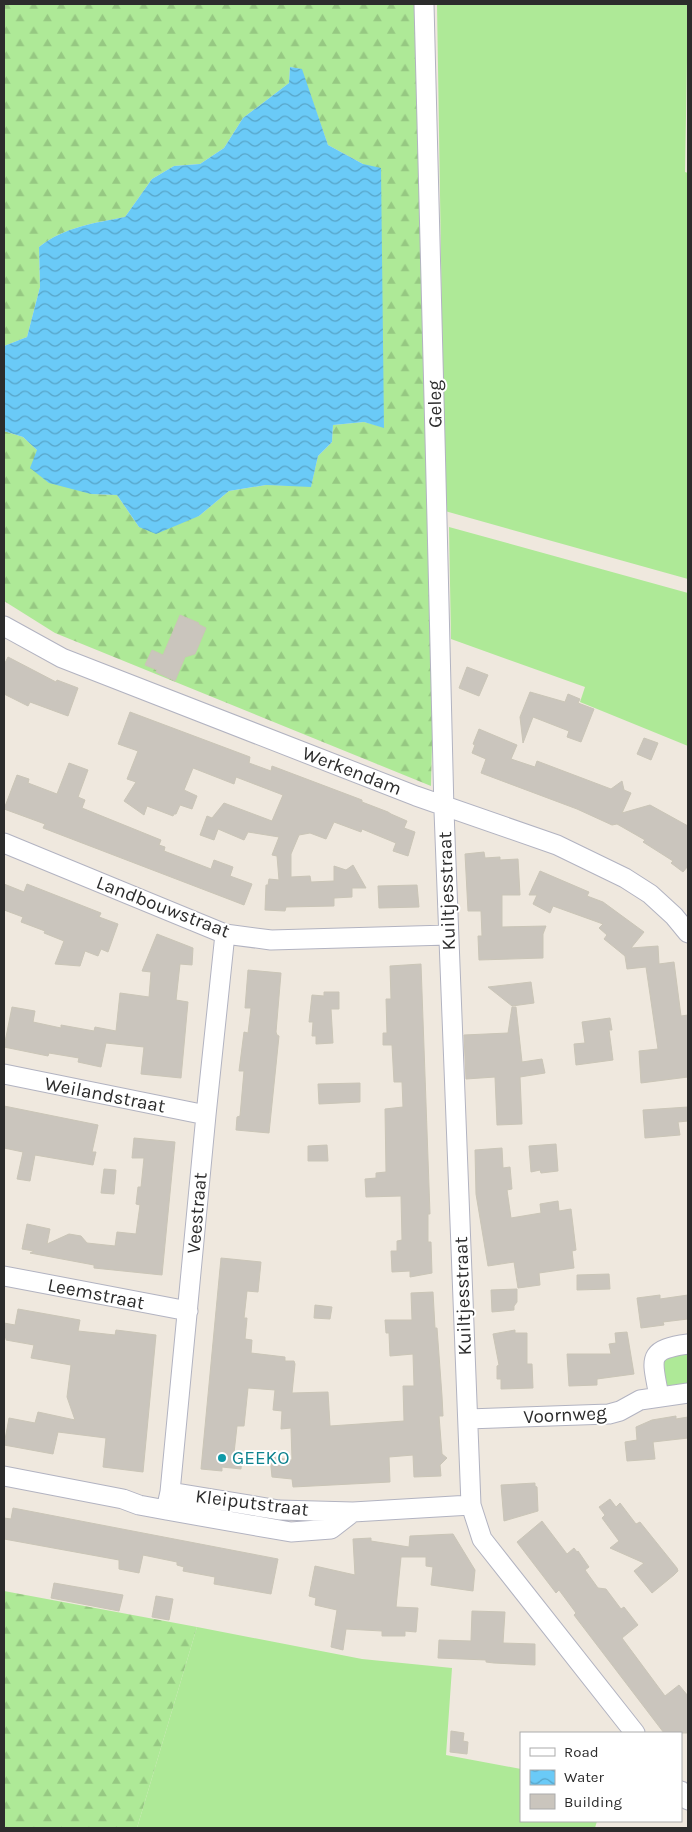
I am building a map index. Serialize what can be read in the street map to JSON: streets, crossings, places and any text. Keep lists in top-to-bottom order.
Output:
{
  "streets": {
    "street": [
      "Geleg",
      "Werkendam",
      "Kuiltjesstraat",
      "Landbouwstraat",
      "Weilandstraat",
      "Veestraat",
      "Leemstraat",
      "Voornweg",
      "Kleiputstraat"
    ]
  },
  "crossings": [
    ["Geleg", "Werkendam"],
    ["Geleg", "Kuiltjesstraat"],
    ["Werkendam", "Kuiltjesstraat"],
    ["Kuiltjesstraat", "Landbouwstraat"],
    ["Kuiltjesstraat", "Voornweg"],
    ["Kuiltjesstraat", "Kleiputstraat"],
    ["Landbouwstraat", "Veestraat"],
    ["Weilandstraat", "Veestraat"],
    ["Veestraat", "Leemstraat"],
    ["Veestraat", "Kleiputstraat"]
  ],
  "places": ["GEEKO"],
  "legend": ["Road", "Water", "Building"]
}
